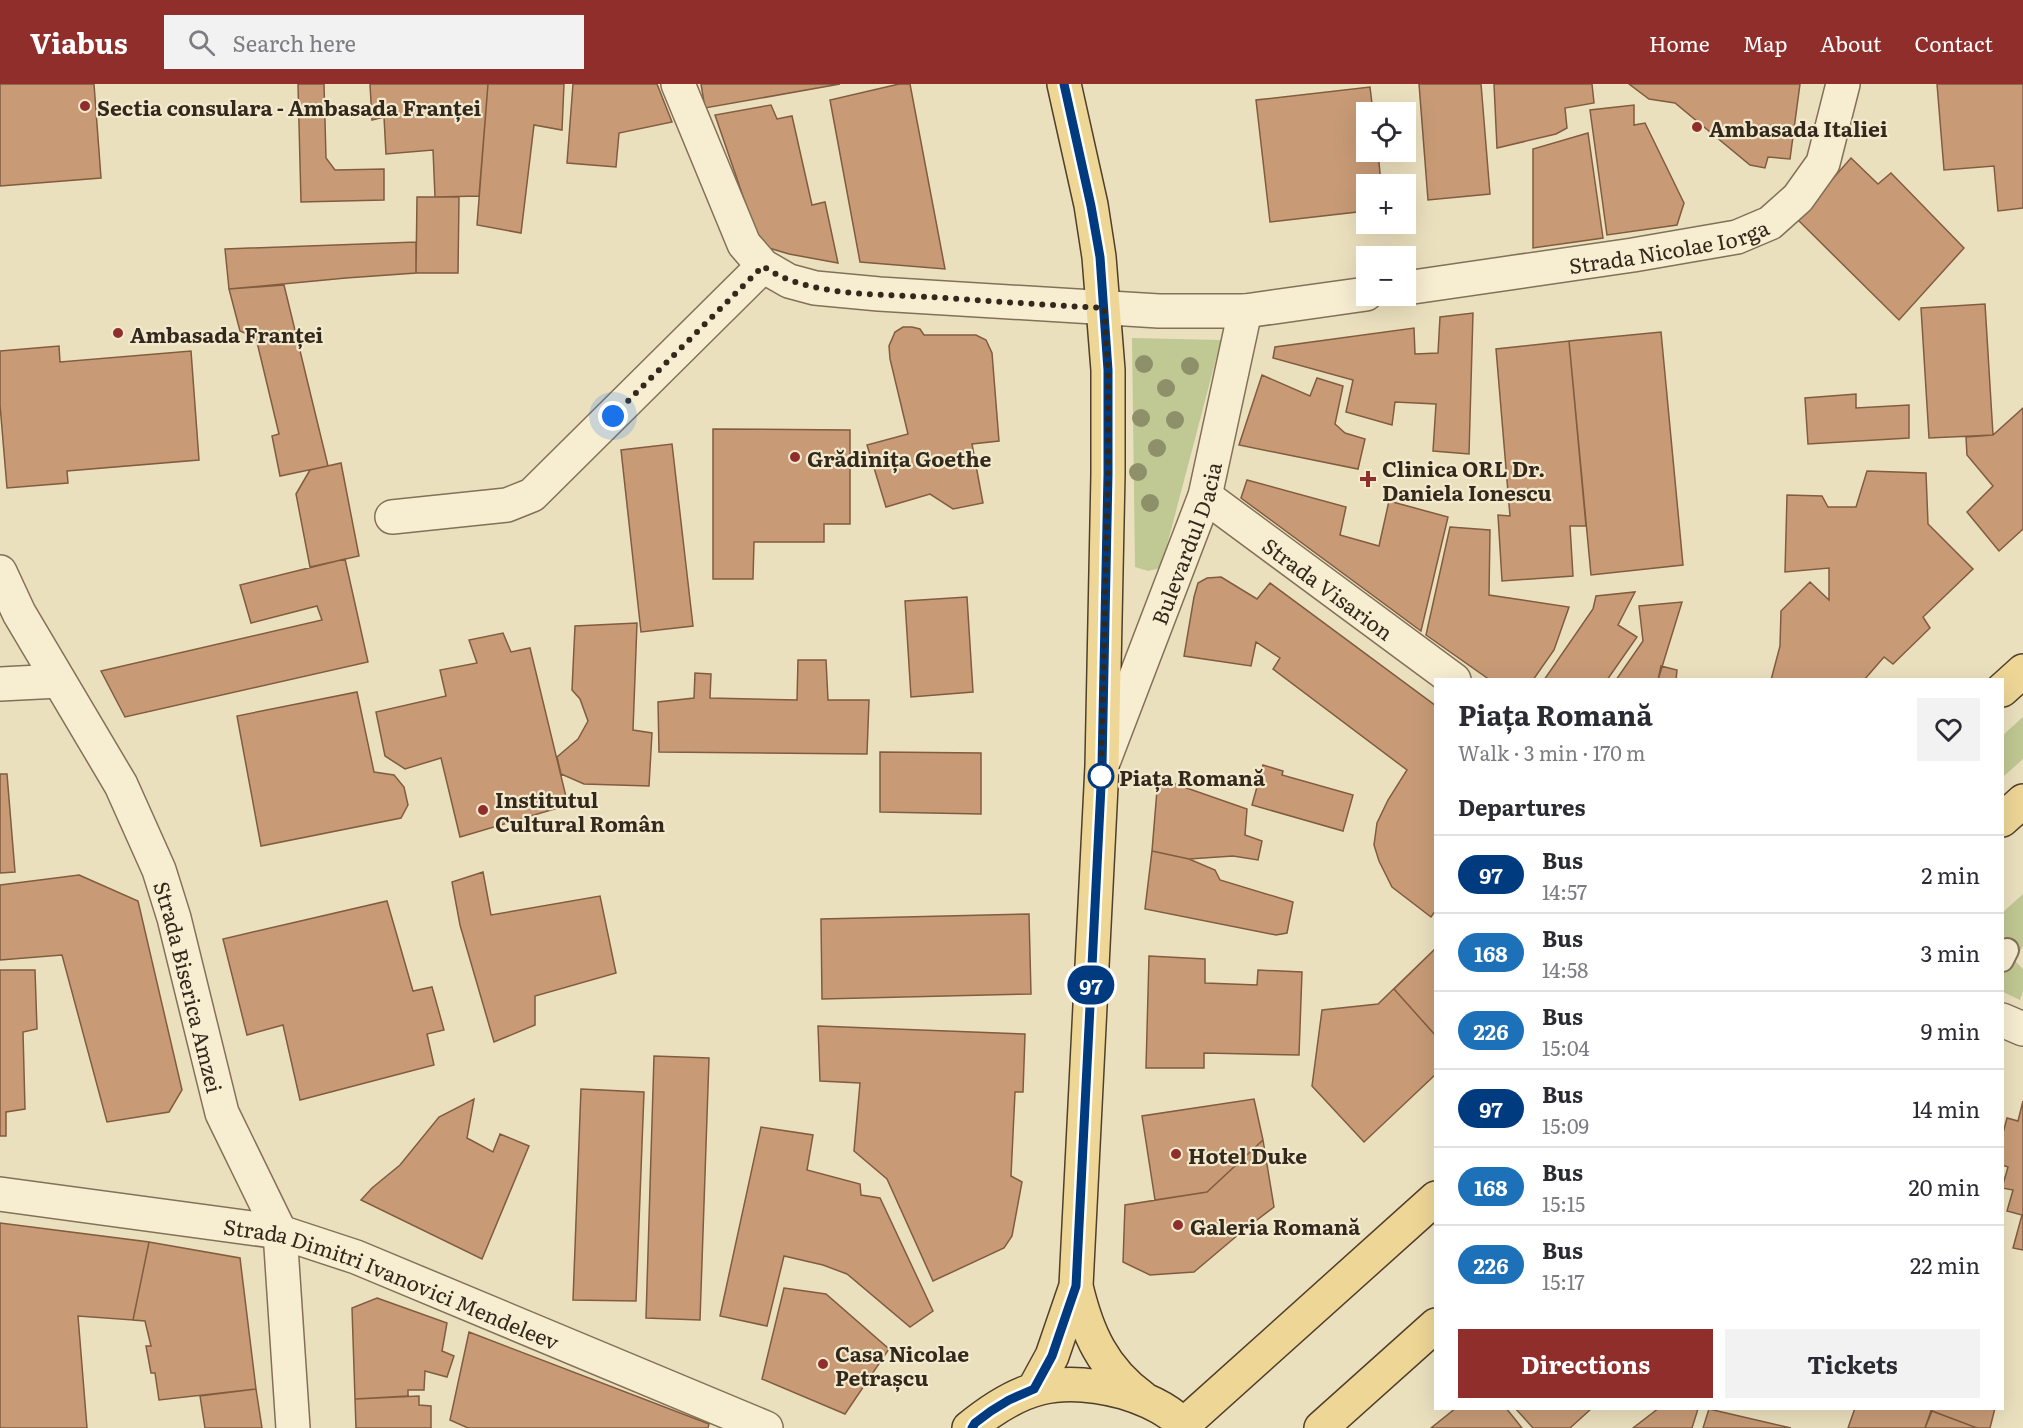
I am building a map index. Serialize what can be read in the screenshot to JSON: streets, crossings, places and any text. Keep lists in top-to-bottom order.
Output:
{
  "streets": {
    "main road": ["Bulevardul Dacia"],
    "street": [
      "Strada Nicolae Iorga",
      "Strada Visarion",
      "Strada Biserica Amzei",
      "Strada Dimitri Ivanovici Mendeleev"
    ]
  },
  "crossings": [
    ["Bulevardul Dacia", "Strada Visarion"],
    ["Strada Biserica Amzei", "Strada Dimitri Ivanovici Mendeleev"]
  ],
  "places": {
    "other": [
      "Sectia consulara - Ambasada Franței",
      "Ambasada Italiei",
      "Ambasada Franței",
      "Grădinița Goethe",
      "Piața Romană",
      "Institutul Cultural Român",
      "Hotel Duke",
      "Galeria Romană",
      "Casa Nicolae Petrașcu"
    ],
    "health": ["Clinica ORL Dr. Daniela Ionescu"]
  },
  "lines": ["bus line 97"],
  "page": {
    "header": "Viabus",
    "search": "Search here",
    "nav": [
      "Home",
      "Map",
      "About",
      "Contact"
    ],
    "on_map": "97",
    "map_buttons": ["+", "−"],
    "heading": [
      ["Piața Romană", "Walk · 3 min · 170 m"],
      "Departures"
    ],
    "list": [
      {
        "mark": "97",
        "name": "Bus",
        "note": "14:57",
        "value": "2 min"
      },
      {
        "mark": "168",
        "name": "Bus",
        "note": "14:58",
        "value": "3 min"
      },
      {
        "mark": "226",
        "name": "Bus",
        "note": "15:04",
        "value": "9 min"
      },
      {
        "mark": "97",
        "name": "Bus",
        "note": "15:09",
        "value": "14 min"
      },
      {
        "mark": "168",
        "name": "Bus",
        "note": "15:15",
        "value": "20 min"
      },
      {
        "mark": "226",
        "name": "Bus",
        "note": "15:17",
        "value": "22 min"
      }
    ],
    "buttons": ["Directions", "Tickets"]
  }
}
